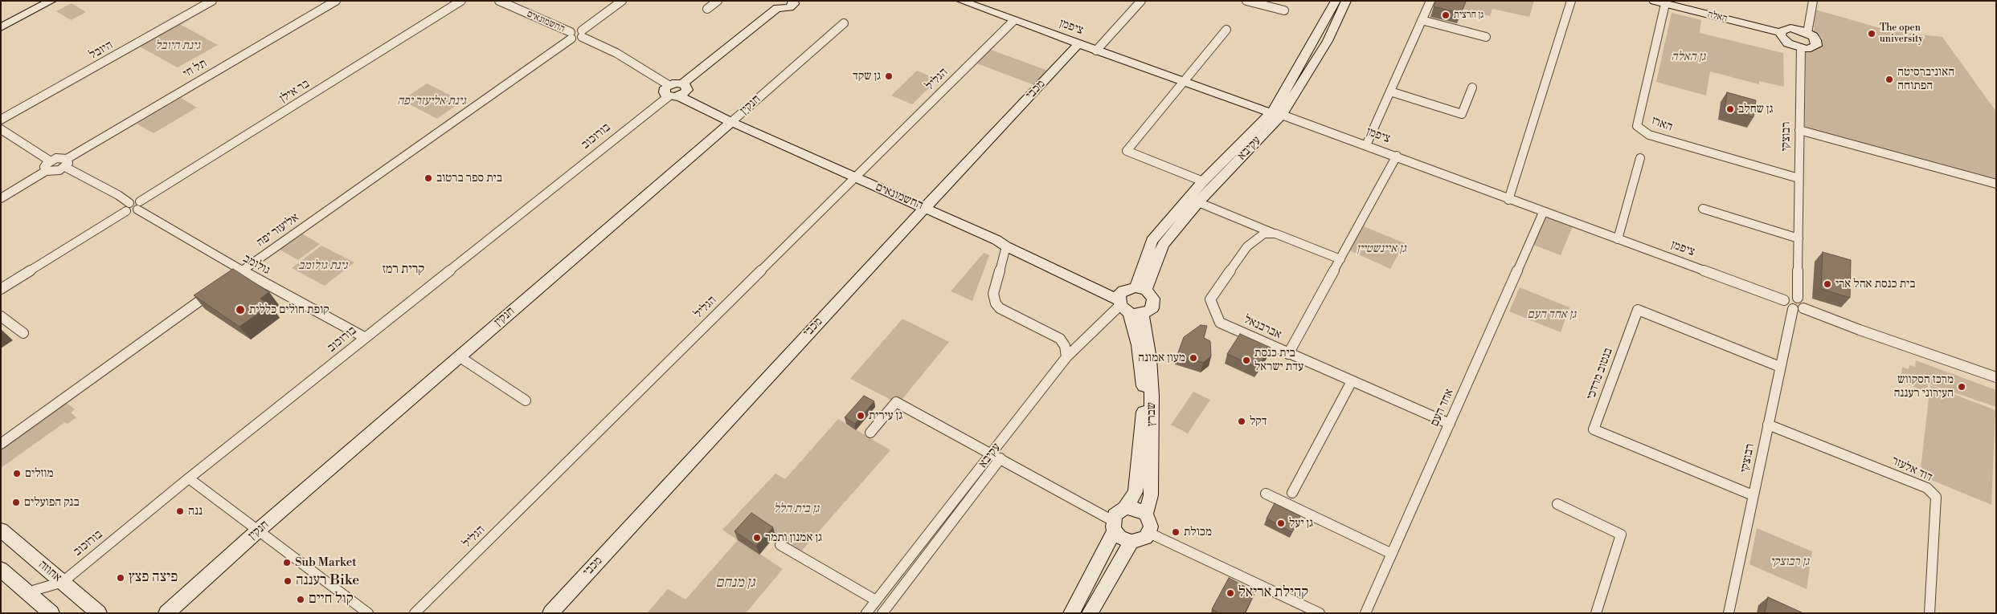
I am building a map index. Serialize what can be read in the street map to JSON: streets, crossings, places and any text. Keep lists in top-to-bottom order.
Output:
{
  "streets": {
    "street": [
      "האלה",
      "החשמונאים",
      "ציפמן",
      "היובל",
      "תל חי",
      "הגליל",
      "מכבי",
      "בר אילן",
      "חנקין",
      "הארז",
      "בורוכוב",
      "רבוצקי",
      "עקיבא",
      "אליעזר יפה",
      "גולומב",
      "אברבנאל",
      "בנטוב מרדכי",
      "אחד העם",
      "שברץ",
      "דוד אלעזר",
      "אחוזה"
    ]
  },
  "crossings": [
    ["האלה", "הארז"],
    ["החשמונאים", "הגליל"],
    ["החשמונאים", "מכבי"],
    ["החשמונאים", "חנקין"],
    ["החשמונאים", "בורוכוב"],
    ["החשמונאים", "עקיבא"],
    ["החשמונאים", "אליעזר יפה"],
    ["החשמונאים", "שברץ"],
    ["ציפמן", "הגליל"],
    ["ציפמן", "מכבי"],
    ["ציפמן", "עקיבא"],
    ["ציפמן", "אחד העם"],
    ["בר אילן", "גולומב"],
    ["הארז", "רבוצקי"],
    ["בורוכוב", "גולומב"],
    ["בורוכוב", "אחוזה"],
    ["רבוצקי", "בנטוב מרדכי"],
    ["רבוצקי", "דוד אלעזר"],
    ["עקיבא", "שברץ"],
    ["אליעזר יפה", "גולומב"],
    ["אברבנאל", "אחד העם"]
  ],
  "districts": ["קרית רמז"],
  "parks": [
    "גינת היובל",
    "גן האלה",
    "גינת אליעזר יפה",
    "גן איינשטיין",
    "גינת גולומב",
    "גן אחד העם",
    "גן בית הלל",
    "גן רבוצקי",
    "גן מנחם"
  ],
  "places": [
    "גן חרצית",
    "The open university",
    "גן שקד",
    "האוניברסיטה הפתוחה",
    "גן שחלב",
    "בית ספר ברטוב",
    "בית כנסת אהל ארי",
    "קופת חולים כללית",
    "מעון אמונה",
    "בית כנסת עדת ישראל",
    "מרכז הסקווש העירוני רעננה",
    "גן עירית",
    "דקל",
    "מוזלים",
    "בנק הפועלים",
    "ננה",
    "גן יעל",
    "מכולת",
    "גן אמנון ותמר",
    "Sub Market",
    "פיצה פצץ",
    "רעננה Bike",
    "קהילת אריאל",
    "קול חיים"
  ]
}
